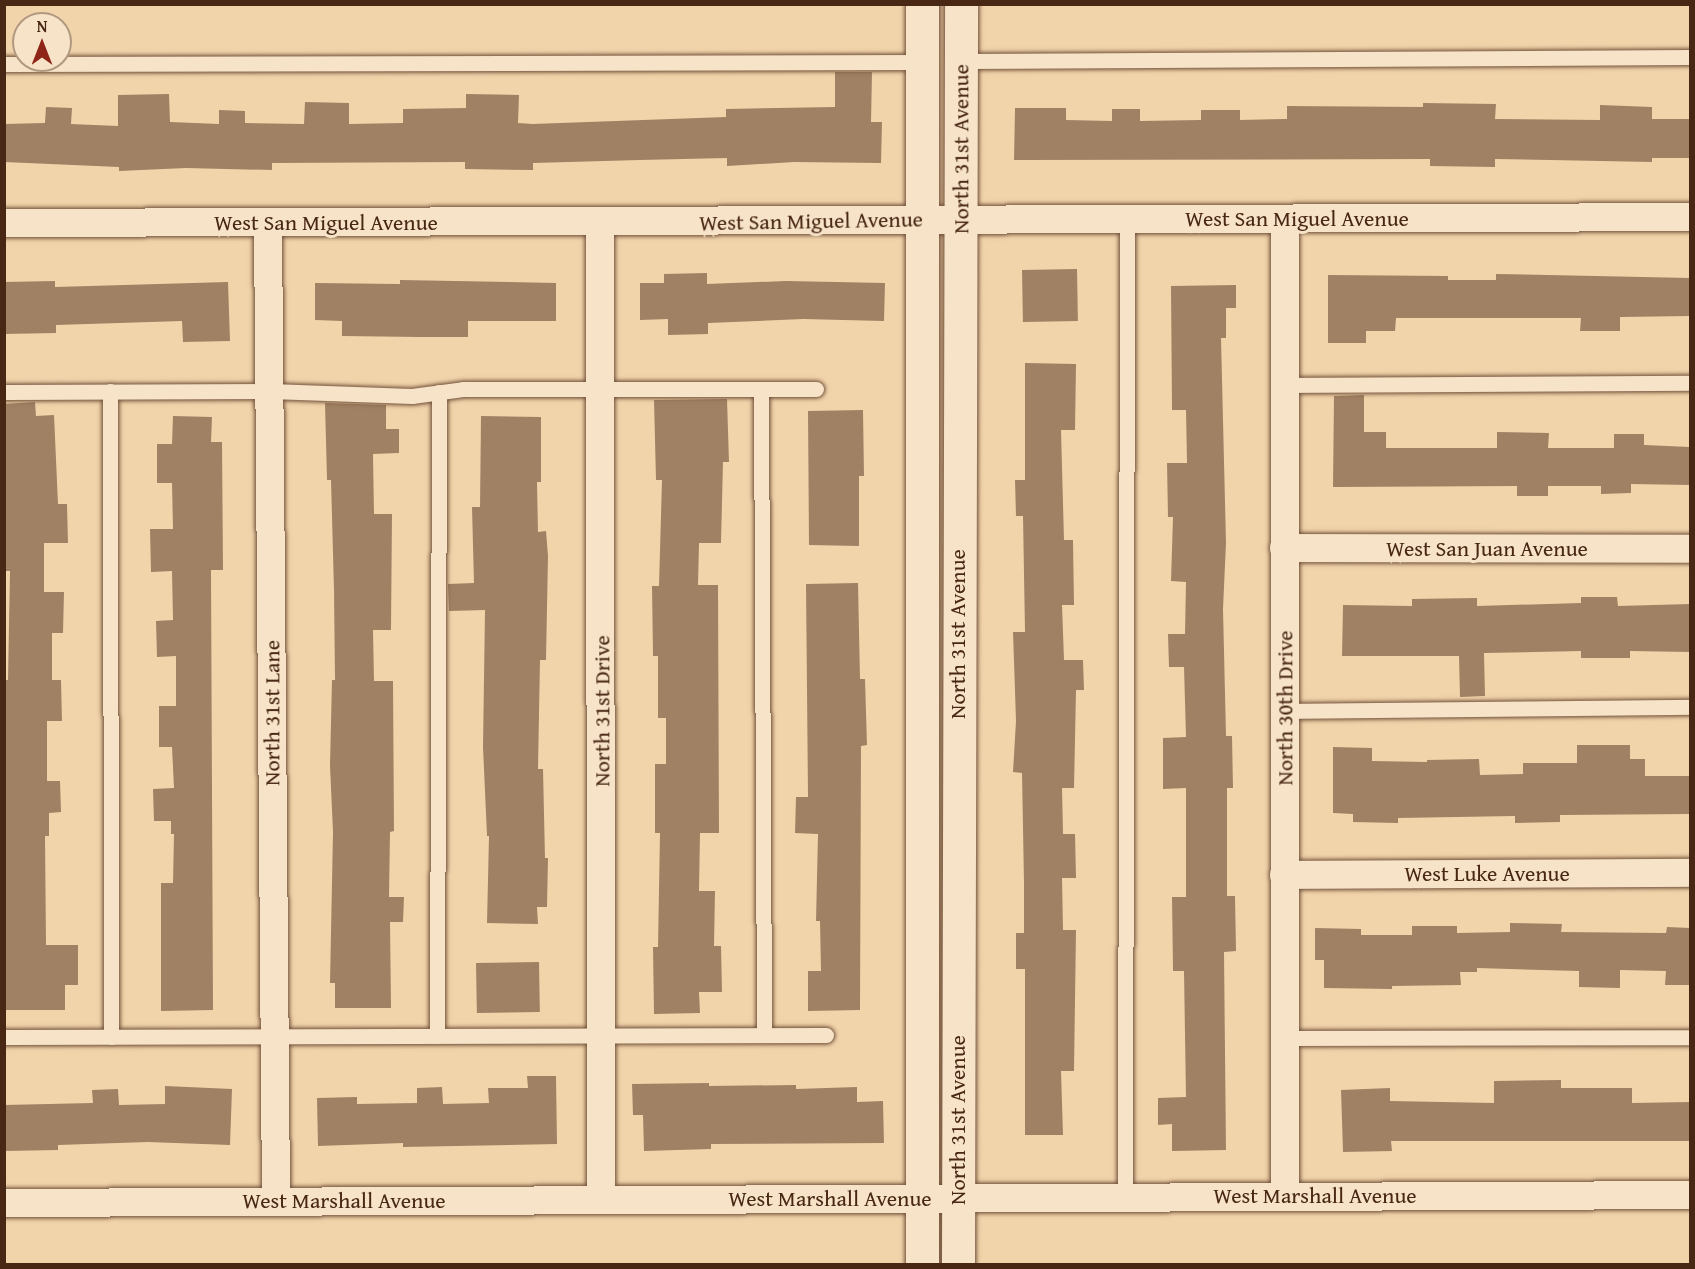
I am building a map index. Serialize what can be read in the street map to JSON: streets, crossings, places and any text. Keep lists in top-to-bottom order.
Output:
{
  "streets": {
    "street": [
      "North 31st Avenue",
      "West San Miguel Avenue",
      "West San Juan Avenue",
      "North 30th Drive",
      "North 31st Drive",
      "North 31st Lane",
      "West Luke Avenue",
      "West Marshall Avenue"
    ]
  },
  "crossings": [
    ["North 31st Avenue", "West San Miguel Avenue"],
    ["North 31st Avenue", "West Marshall Avenue"],
    ["West San Miguel Avenue", "North 30th Drive"],
    ["West San Miguel Avenue", "North 31st Drive"],
    ["West San Miguel Avenue", "North 31st Lane"],
    ["West San Juan Avenue", "North 30th Drive"],
    ["North 30th Drive", "West Luke Avenue"],
    ["North 30th Drive", "West Marshall Avenue"],
    ["North 31st Drive", "West Marshall Avenue"],
    ["North 31st Lane", "West Marshall Avenue"]
  ],
  "north": "top"
}
